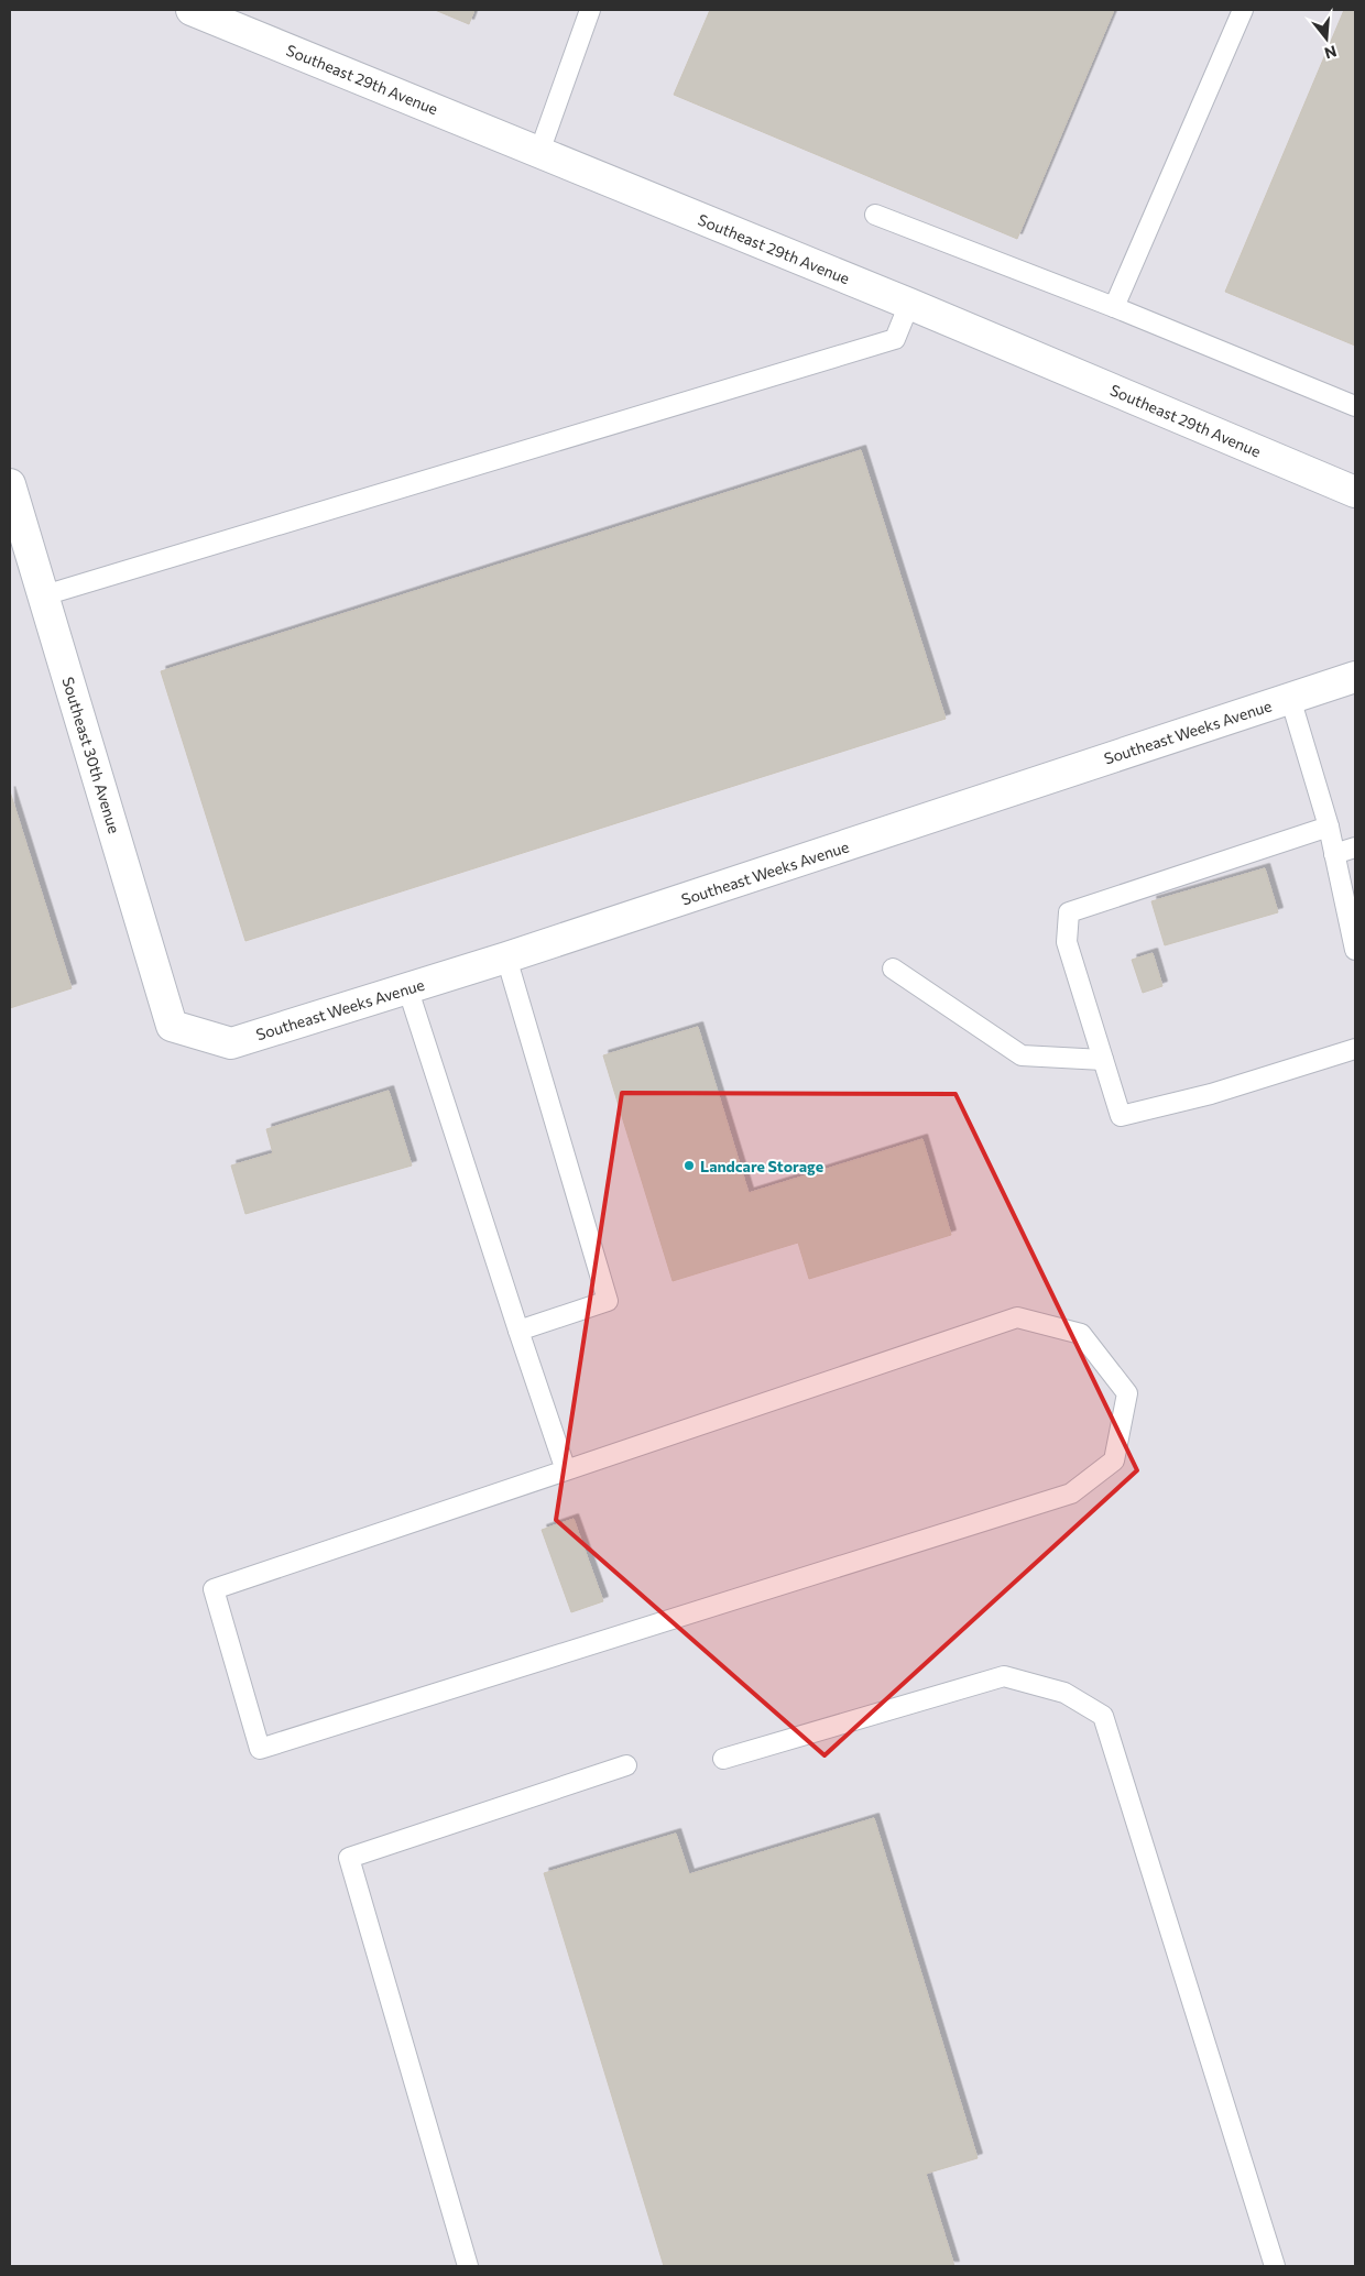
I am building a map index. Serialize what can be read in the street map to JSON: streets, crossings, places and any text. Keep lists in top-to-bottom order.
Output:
{
  "streets": {
    "street": ["Southeast 29th Avenue", "Southeast Weeks Avenue", "Southeast 30th Avenue"]
  },
  "crossings": [
    ["Southeast Weeks Avenue", "Southeast 30th Avenue"]
  ],
  "places": ["Landcare Storage"],
  "north": "bottom"
}
